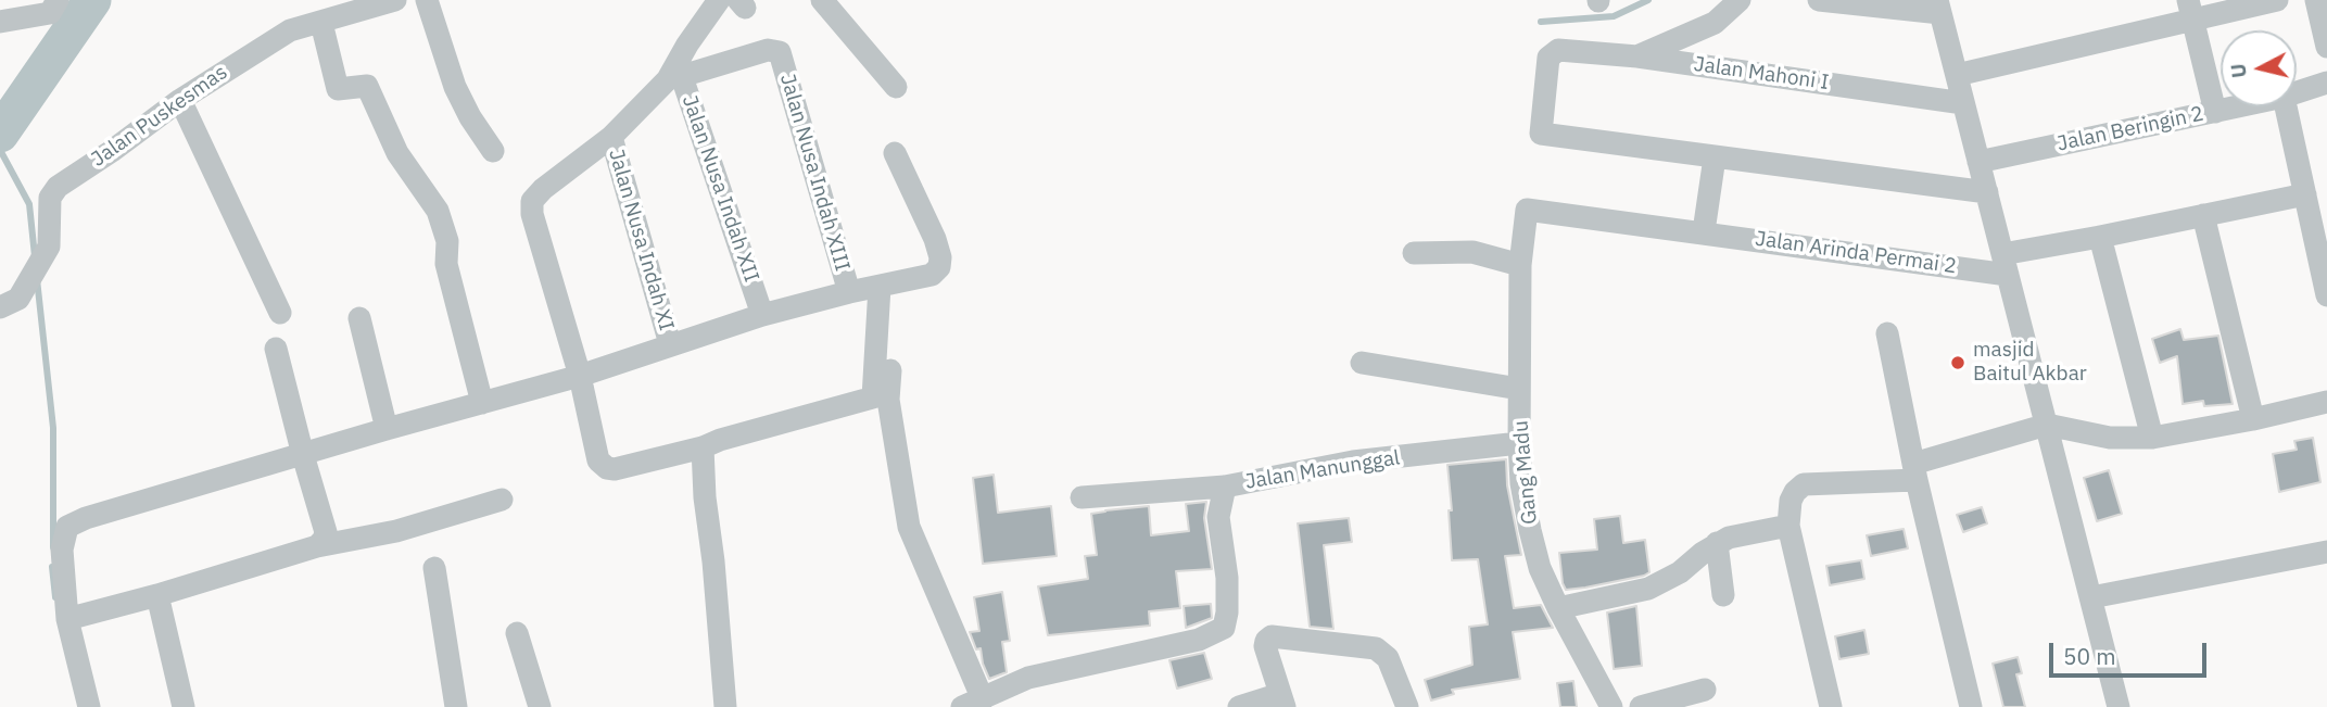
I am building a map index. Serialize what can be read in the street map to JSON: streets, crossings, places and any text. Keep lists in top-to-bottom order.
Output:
{
  "streets": {
    "street": [
      "Jalan Mahoni I",
      "Jalan Puskesmas",
      "Jalan Beringin 2",
      "Jalan Nusa Indah XIII",
      "Jalan Nusa Indah XII",
      "Jalan Nusa Indah XI",
      "Jalan Arinda Permai 2",
      "Jalan Manunggal",
      "Gang Madu"
    ]
  },
  "crossings": [
    ["Jalan Nusa Indah XIII", "Jalan Nusa Indah XII"],
    ["Jalan Arinda Permai 2", "Gang Madu"],
    ["Jalan Manunggal", "Gang Madu"]
  ],
  "places": ["masjid Baitul Akbar"],
  "scale_bar": "50 m",
  "north": "left"
}
